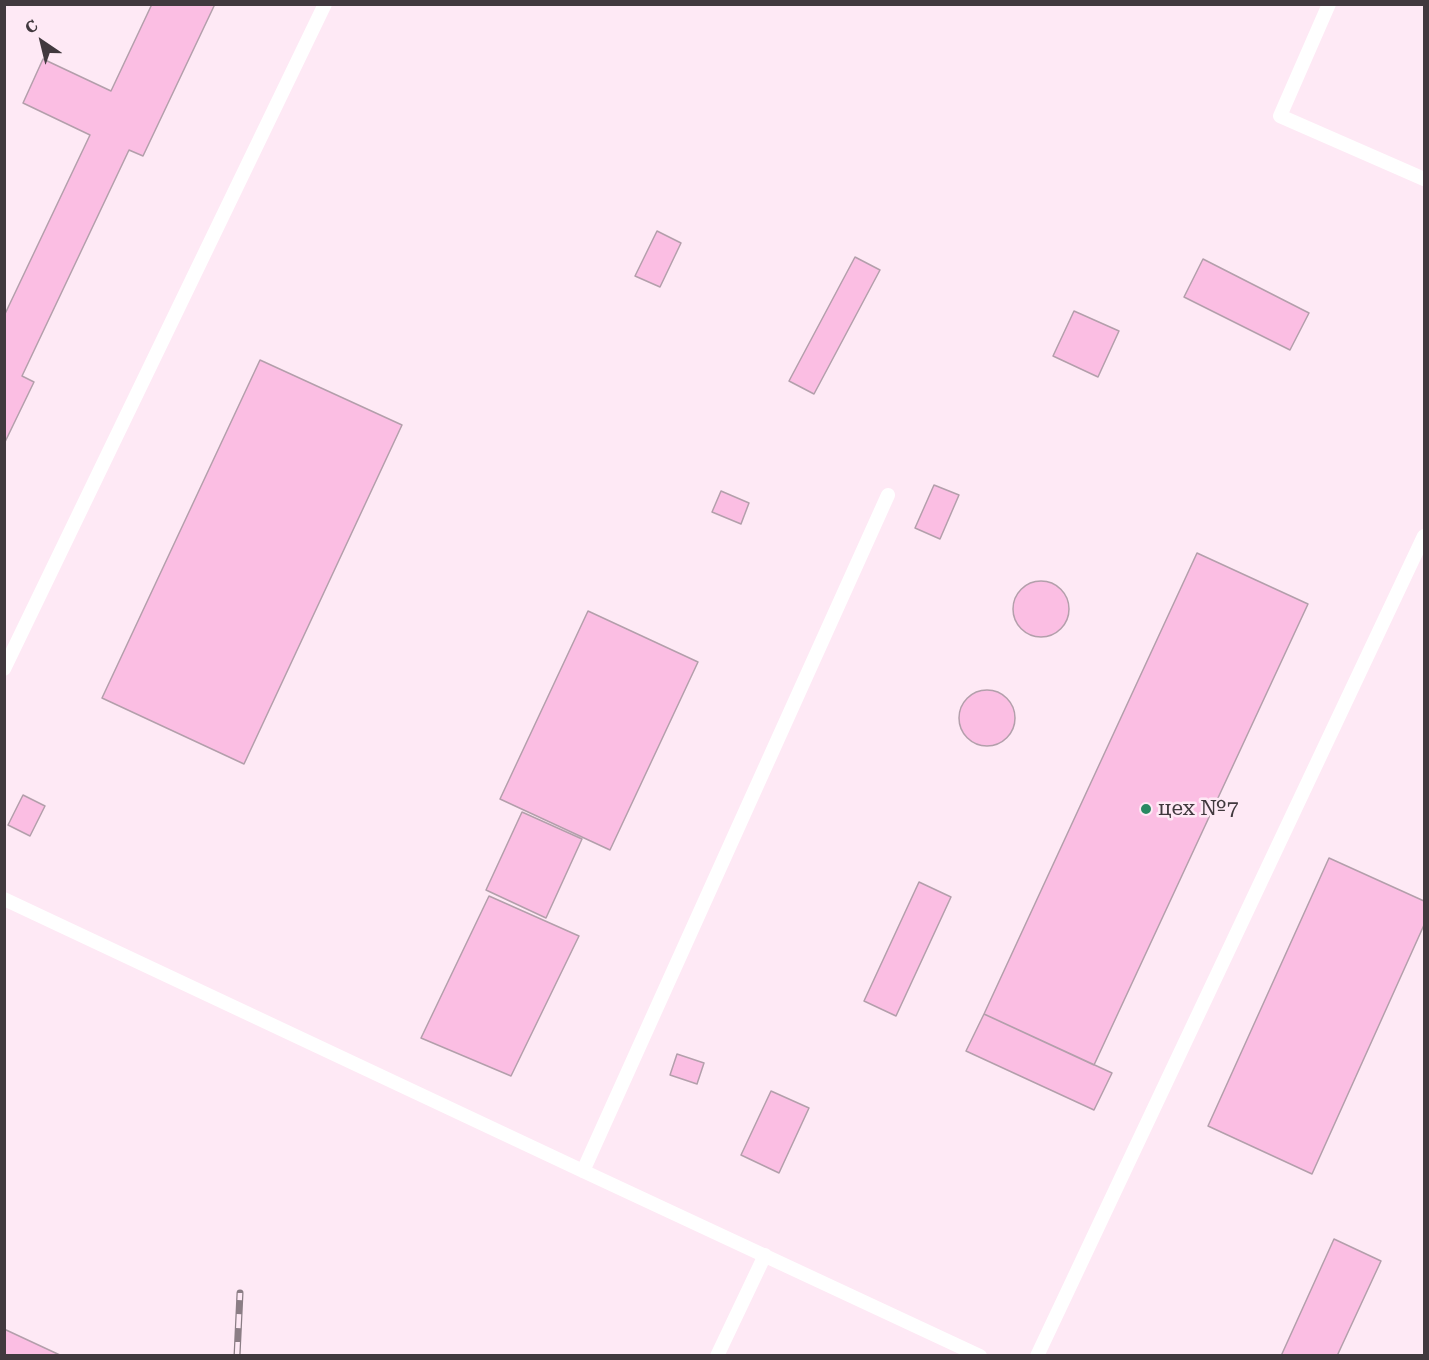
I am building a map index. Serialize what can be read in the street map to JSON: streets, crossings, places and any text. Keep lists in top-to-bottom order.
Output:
{
  "places": ["цех №7"],
  "north": "top left"
}
